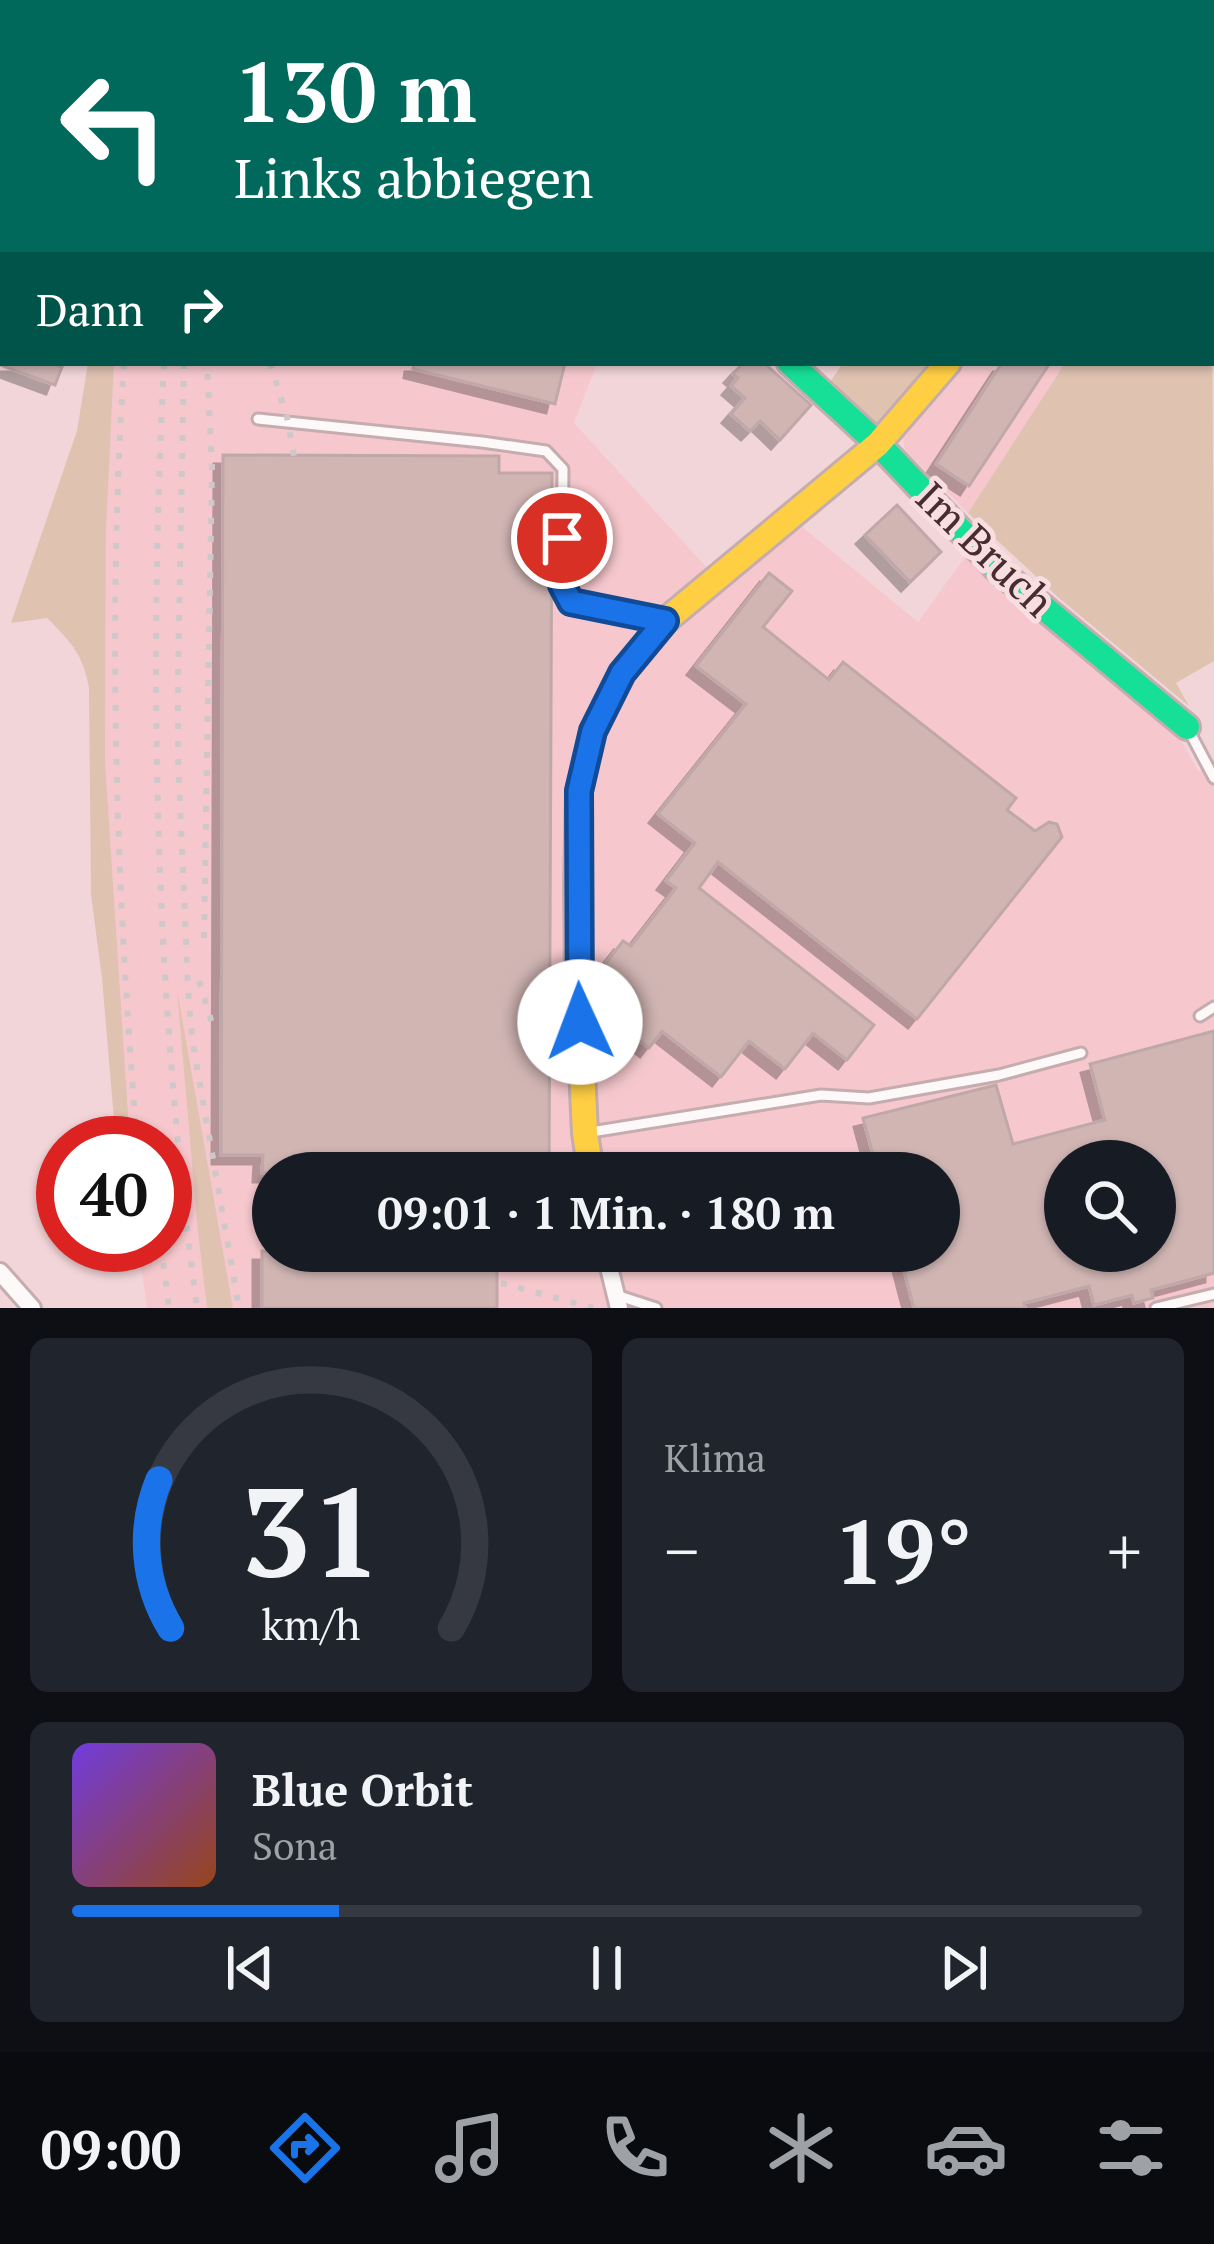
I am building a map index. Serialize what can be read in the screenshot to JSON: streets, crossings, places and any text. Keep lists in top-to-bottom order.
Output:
{
  "streets": {
    "street": ["Im Bruch"]
  },
  "page": {
    "turn": ["130 m", "Links abbiegen"],
    "then": "Dann",
    "limit": "40",
    "trip": "09:01 · 1 Min. · 180 m",
    "tile": "Klima",
    "heat": ["−", "19°", "+"],
    "song": ["Blue Orbit", "Sona"],
    "tabs": "09:00",
    "gauge": ["31", "km/h"]
  }
}
